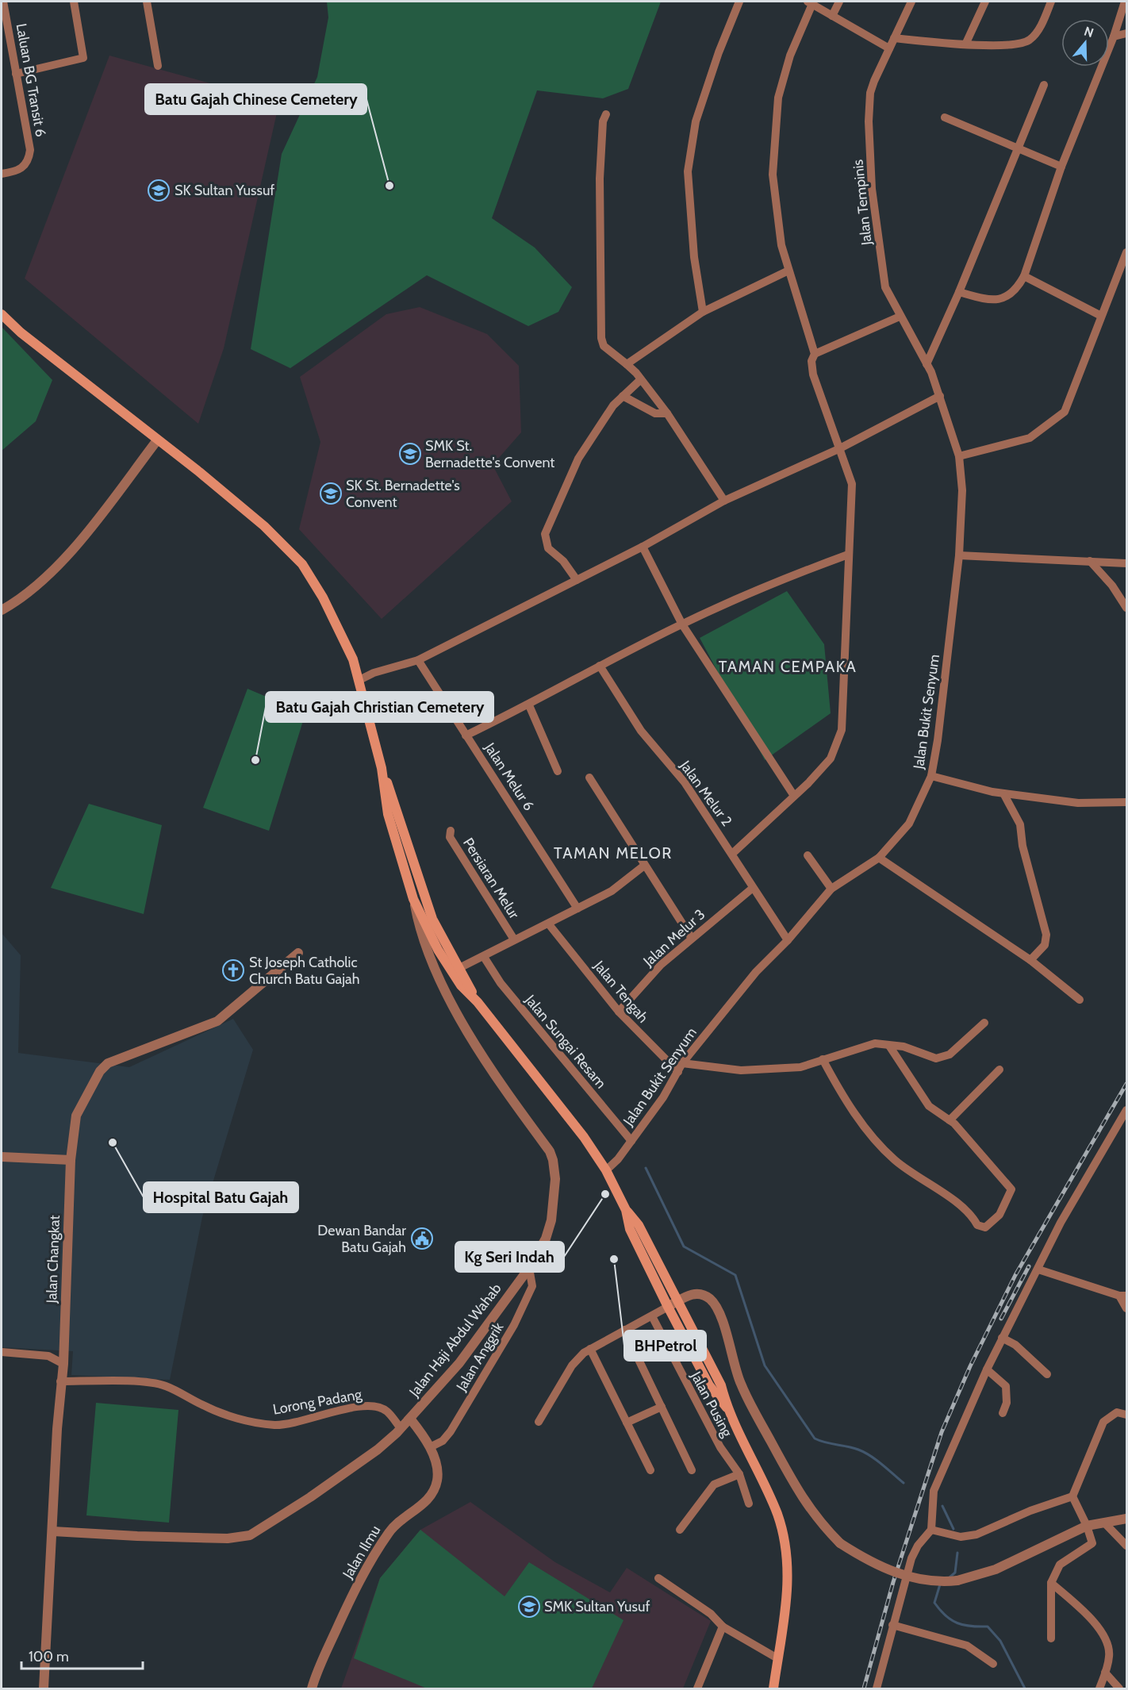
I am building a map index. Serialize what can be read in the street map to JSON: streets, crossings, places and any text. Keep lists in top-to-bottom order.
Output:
{
  "streets": {
    "street": [
      "Laluan BG Transit 6",
      "Jalan Tempinis",
      "Jalan Bukit Senyum",
      "Jalan Melur 6",
      "Jalan Melur 2",
      "Persiaran Melur",
      "Jalan Melur 3",
      "Jalan Tengah",
      "Jalan Sungai Resam",
      "Jalan Changkat",
      "Jalan Haji Abdul Wahab",
      "Jalan Anggrik",
      "Lorong Padang",
      "Jalan Pusing",
      "Jalan Ilmu"
    ]
  },
  "crossings": [
    ["Jalan Tempinis", "Jalan Bukit Senyum"],
    ["Jalan Bukit Senyum", "Jalan Melur 2"],
    ["Jalan Bukit Senyum", "Jalan Tengah"],
    ["Jalan Bukit Senyum", "Jalan Sungai Resam"],
    ["Jalan Melur 2", "Jalan Melur 3"],
    ["Jalan Melur 3", "Jalan Tengah"],
    ["Jalan Changkat", "Jalan Haji Abdul Wahab"],
    ["Jalan Changkat", "Lorong Padang"],
    ["Jalan Haji Abdul Wahab", "Jalan Anggrik"],
    ["Jalan Haji Abdul Wahab", "Lorong Padang"],
    ["Jalan Haji Abdul Wahab", "Jalan Ilmu"],
    ["Jalan Anggrik", "Jalan Ilmu"]
  ],
  "districts": ["TAMAN CEMPAKA", "TAMAN MELOR"],
  "places": {
    "other": [
      "Batu Gajah Chinese Cemetery",
      "Batu Gajah Christian Cemetery",
      "Hospital Batu Gajah",
      "Kg Seri Indah",
      "BHPetrol"
    ],
    "school or university": [
      "SK Sultan Yussuf",
      "SMK St. Bernadette's Convent",
      "SK St. Bernadette's Convent",
      "SMK Sultan Yusuf"
    ],
    "church": ["St Joseph Catholic Church Batu Gajah"],
    "public building": ["Dewan Bandar Batu Gajah"]
  },
  "scale_bar": "100 m",
  "north": "top"
}
